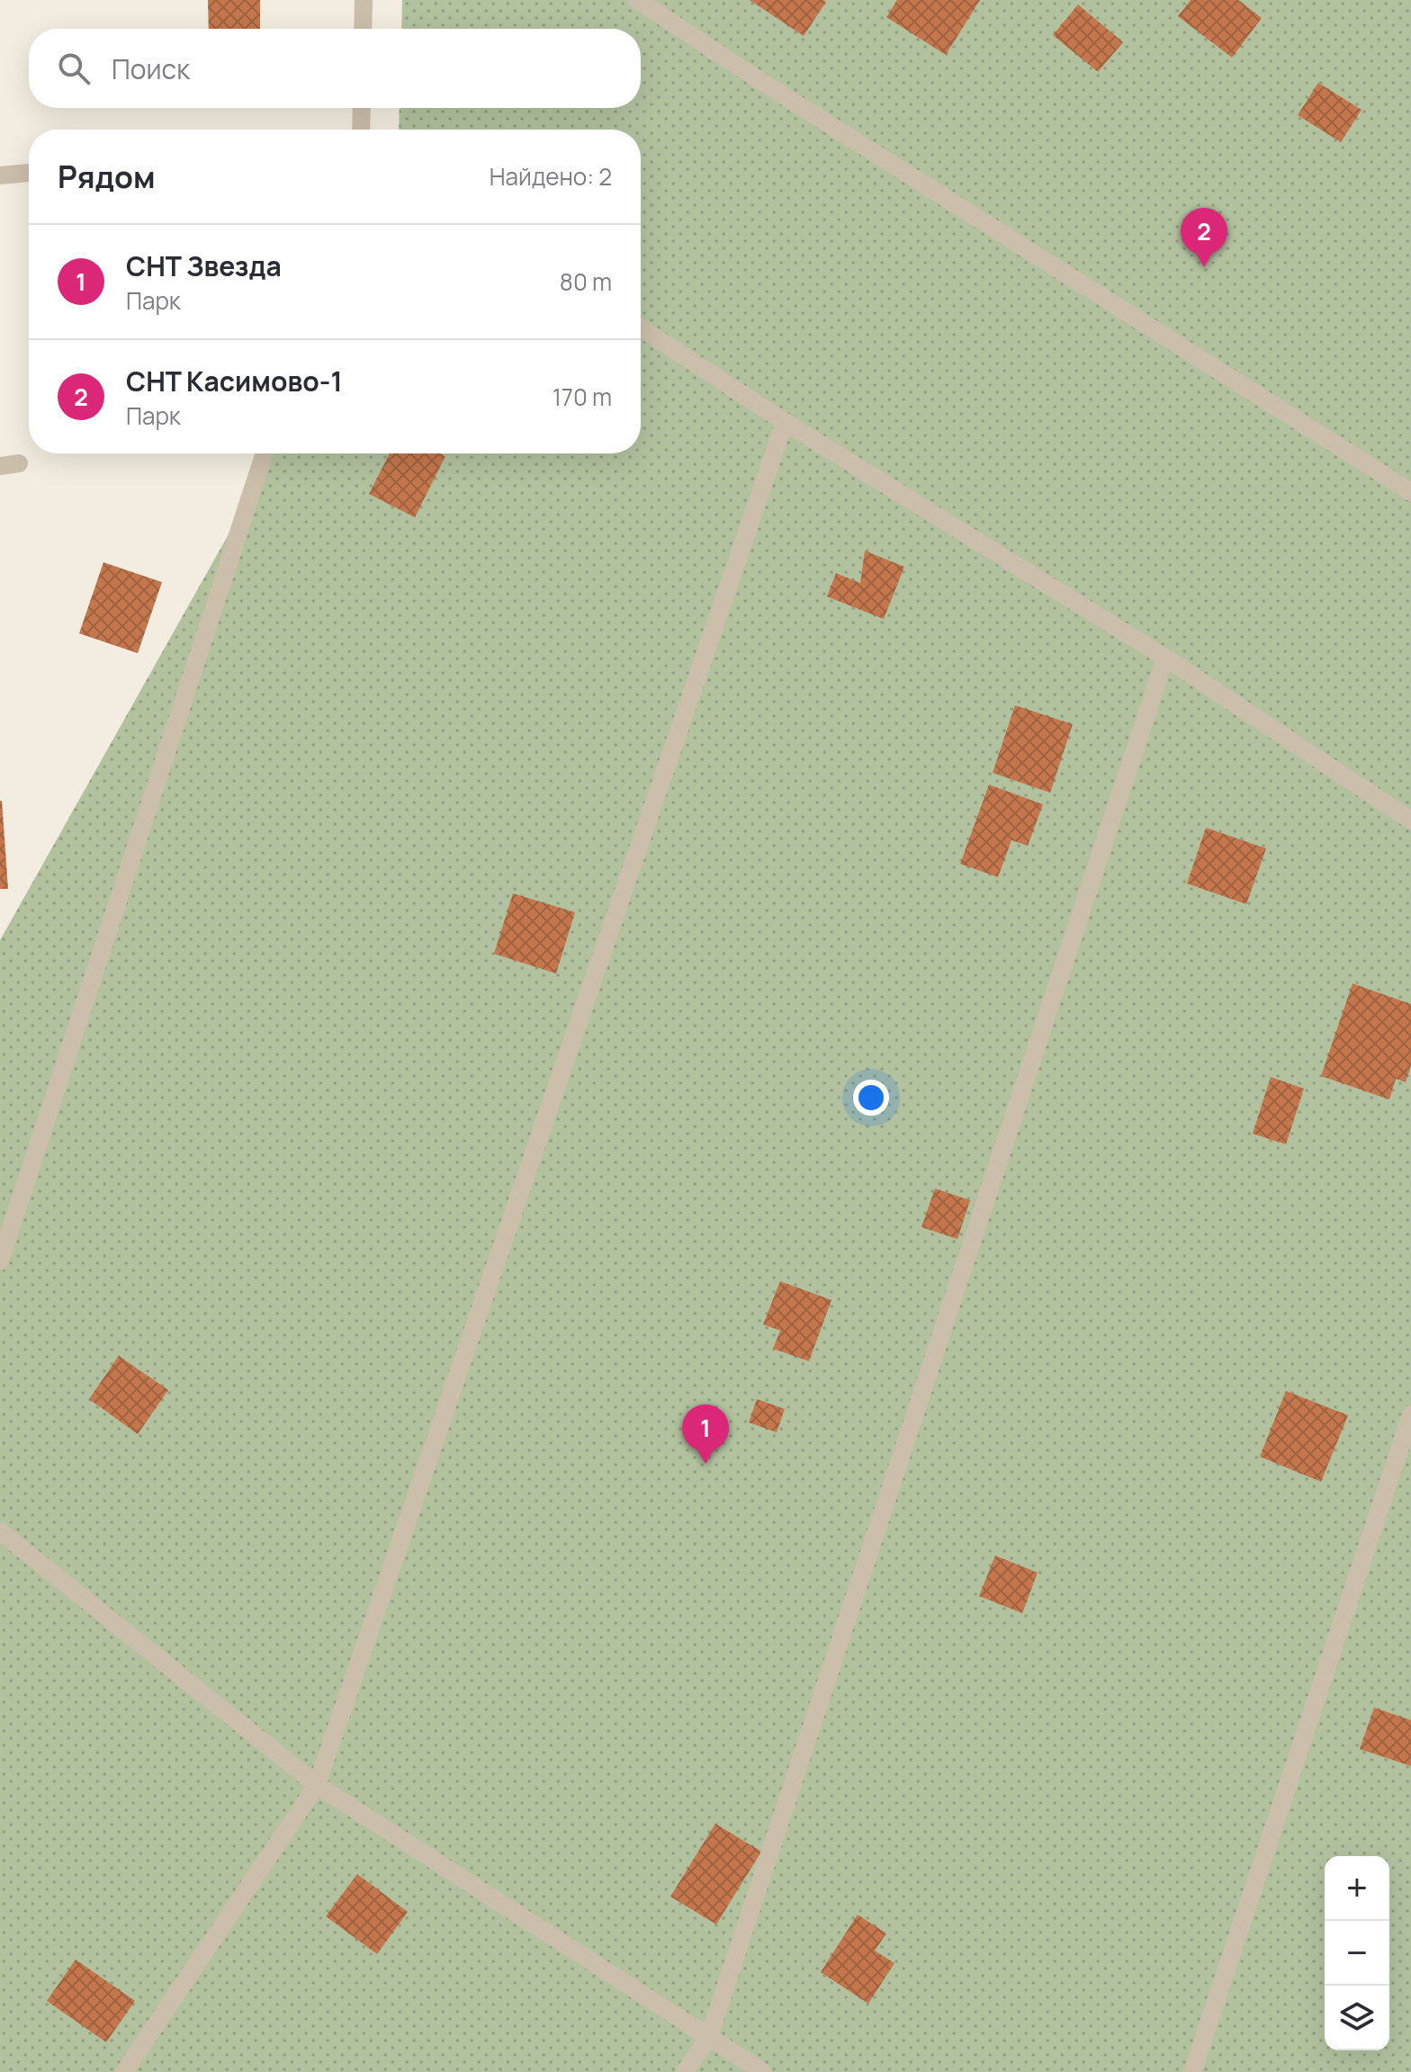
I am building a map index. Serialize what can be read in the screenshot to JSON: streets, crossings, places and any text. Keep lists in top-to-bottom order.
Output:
{
  "page": {
    "search": "Поиск",
    "heading": ["Рядом", "Найдено: 2"],
    "pins": ["2", "1"],
    "list": [
      {
        "mark": "1",
        "name": "СНТ Звезда",
        "note": "Парк",
        "value": "80 m"
      },
      {
        "mark": "2",
        "name": "СНТ Касимово-1",
        "note": "Парк",
        "value": "170 m"
      }
    ],
    "map_buttons": ["+", "−"]
  }
}
